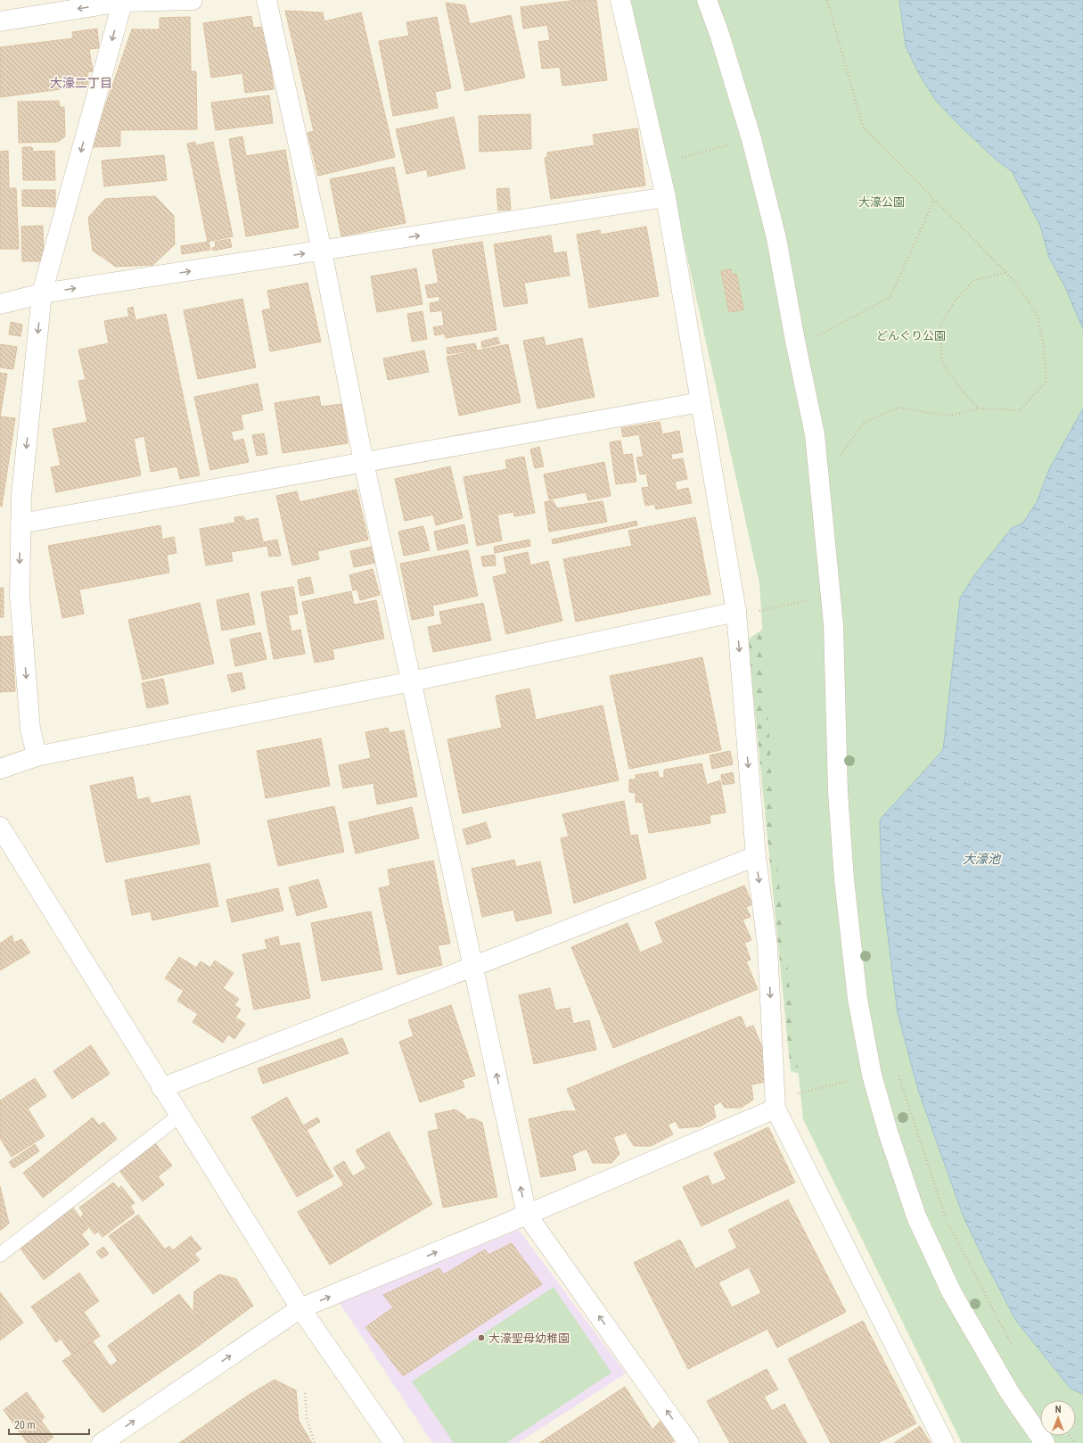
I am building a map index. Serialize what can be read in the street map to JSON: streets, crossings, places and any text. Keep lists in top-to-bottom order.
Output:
{
  "districts": ["大濠二丁目"],
  "water": ["大濠池"],
  "parks": ["大濠公園", "どんぐり公園"],
  "places": ["大濠聖母幼稚園"],
  "scale_bar": "20 m",
  "north": "top"
}
